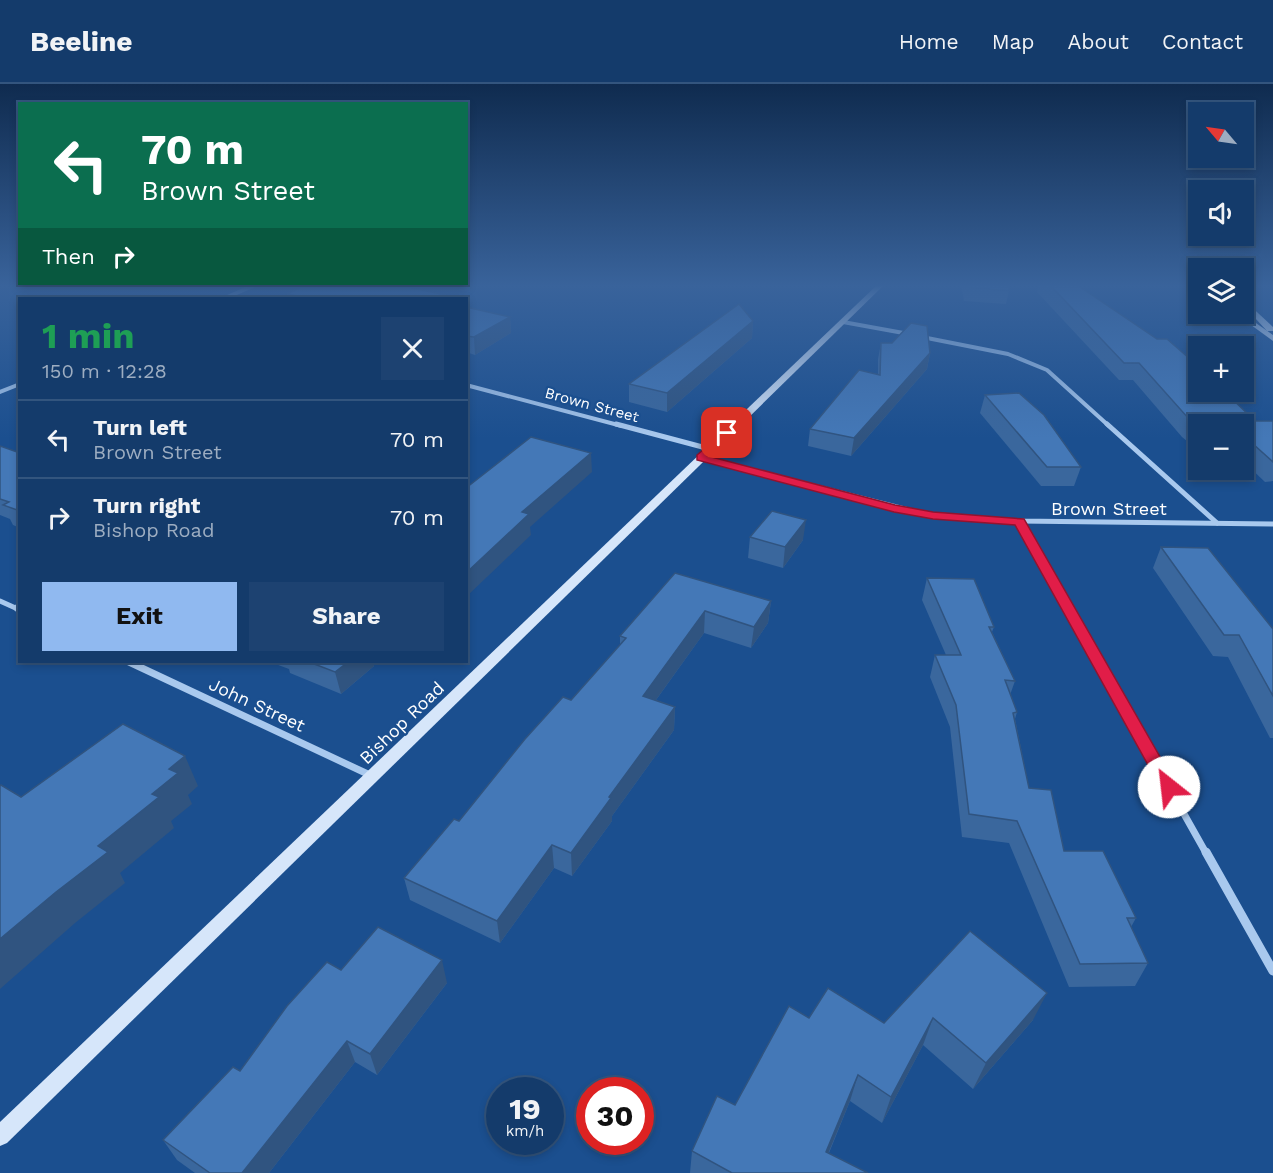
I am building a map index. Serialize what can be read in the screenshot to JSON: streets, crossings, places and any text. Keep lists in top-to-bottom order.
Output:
{
  "streets": {
    "street": ["Brown Street", "John Street", "Bishop Road"]
  },
  "crossings": [
    ["Brown Street", "Bishop Road"],
    ["John Street", "Bishop Road"]
  ],
  "north": "top left",
  "page": {
    "header": "Beeline",
    "nav": [
      "Home",
      "Map",
      "About",
      "Contact"
    ],
    "map_buttons": ["+", "−"],
    "turn": ["70 m", "Brown Street"],
    "then": "Then",
    "heading": ["1 min", "150 m · 12:28"],
    "list": [
      {
        "name": "Turn left",
        "note": "Brown Street",
        "value": "70 m"
      },
      {
        "name": "Turn right",
        "note": "Bishop Road",
        "value": "70 m"
      }
    ],
    "buttons": ["Exit", "Share"],
    "speed": "19 km/h",
    "limit": "30"
  }
}
